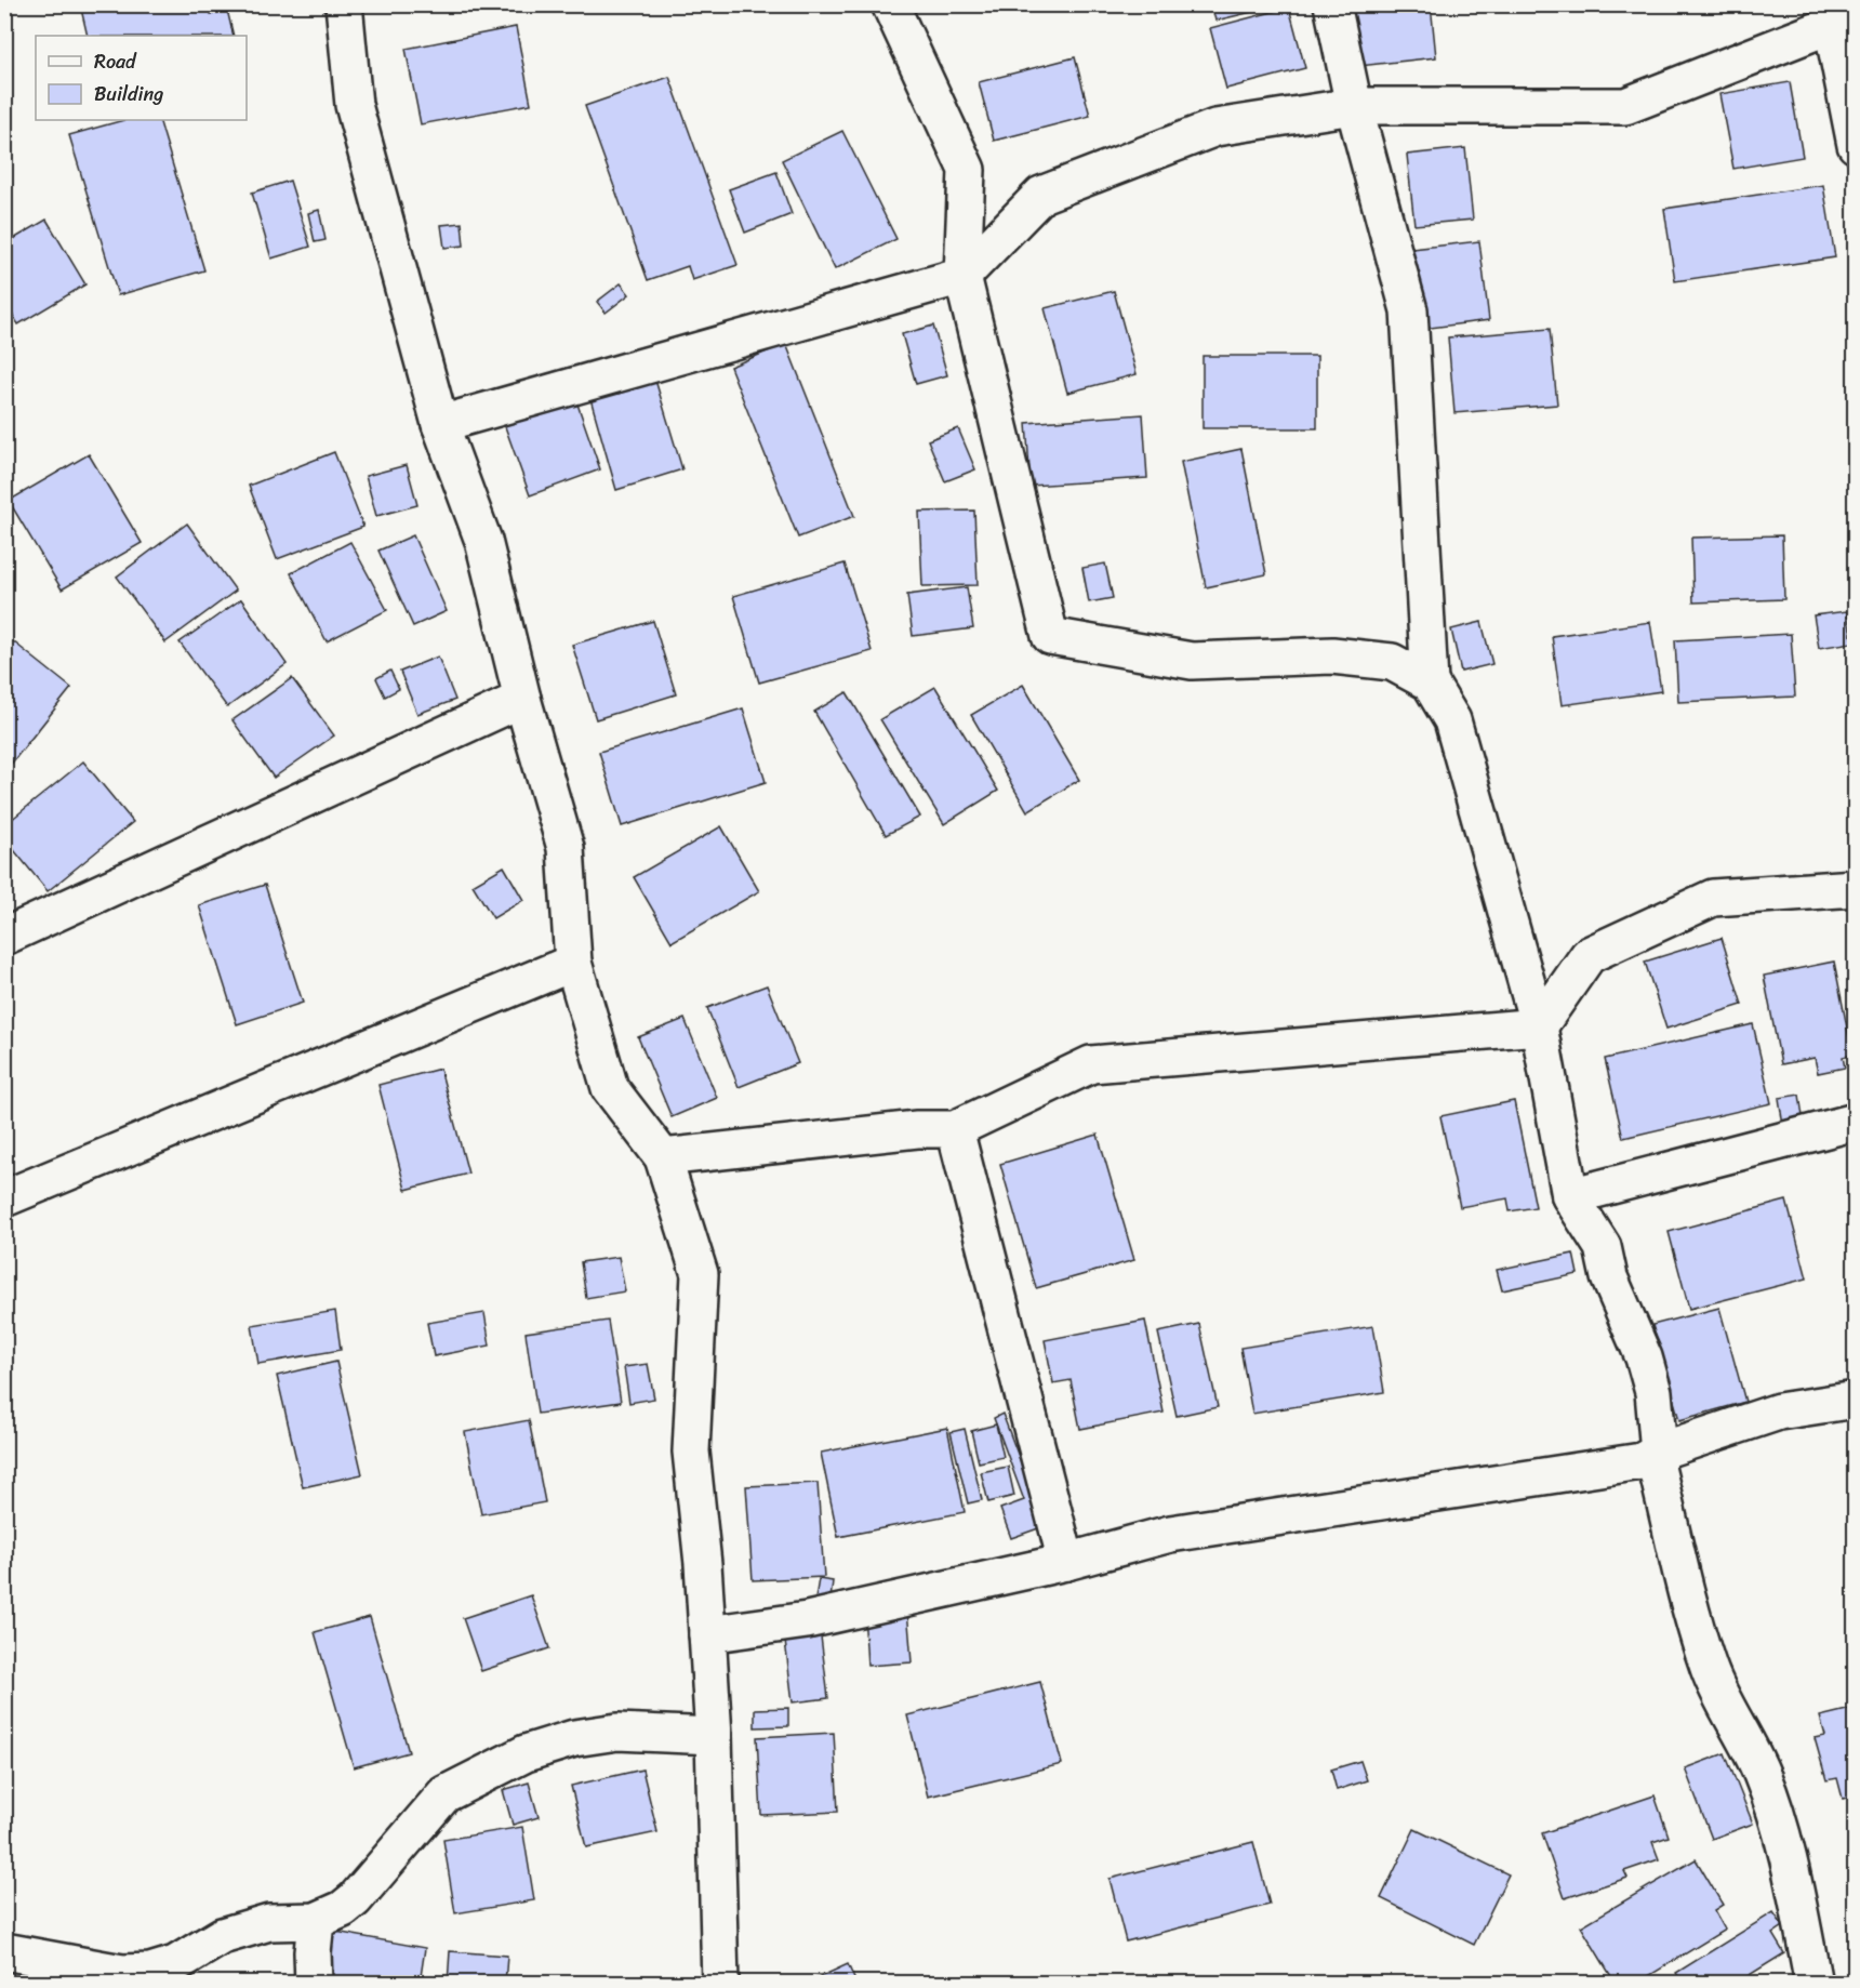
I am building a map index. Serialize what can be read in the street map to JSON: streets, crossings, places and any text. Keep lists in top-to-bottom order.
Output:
{
  "legend": ["Road", "Building"]
}
